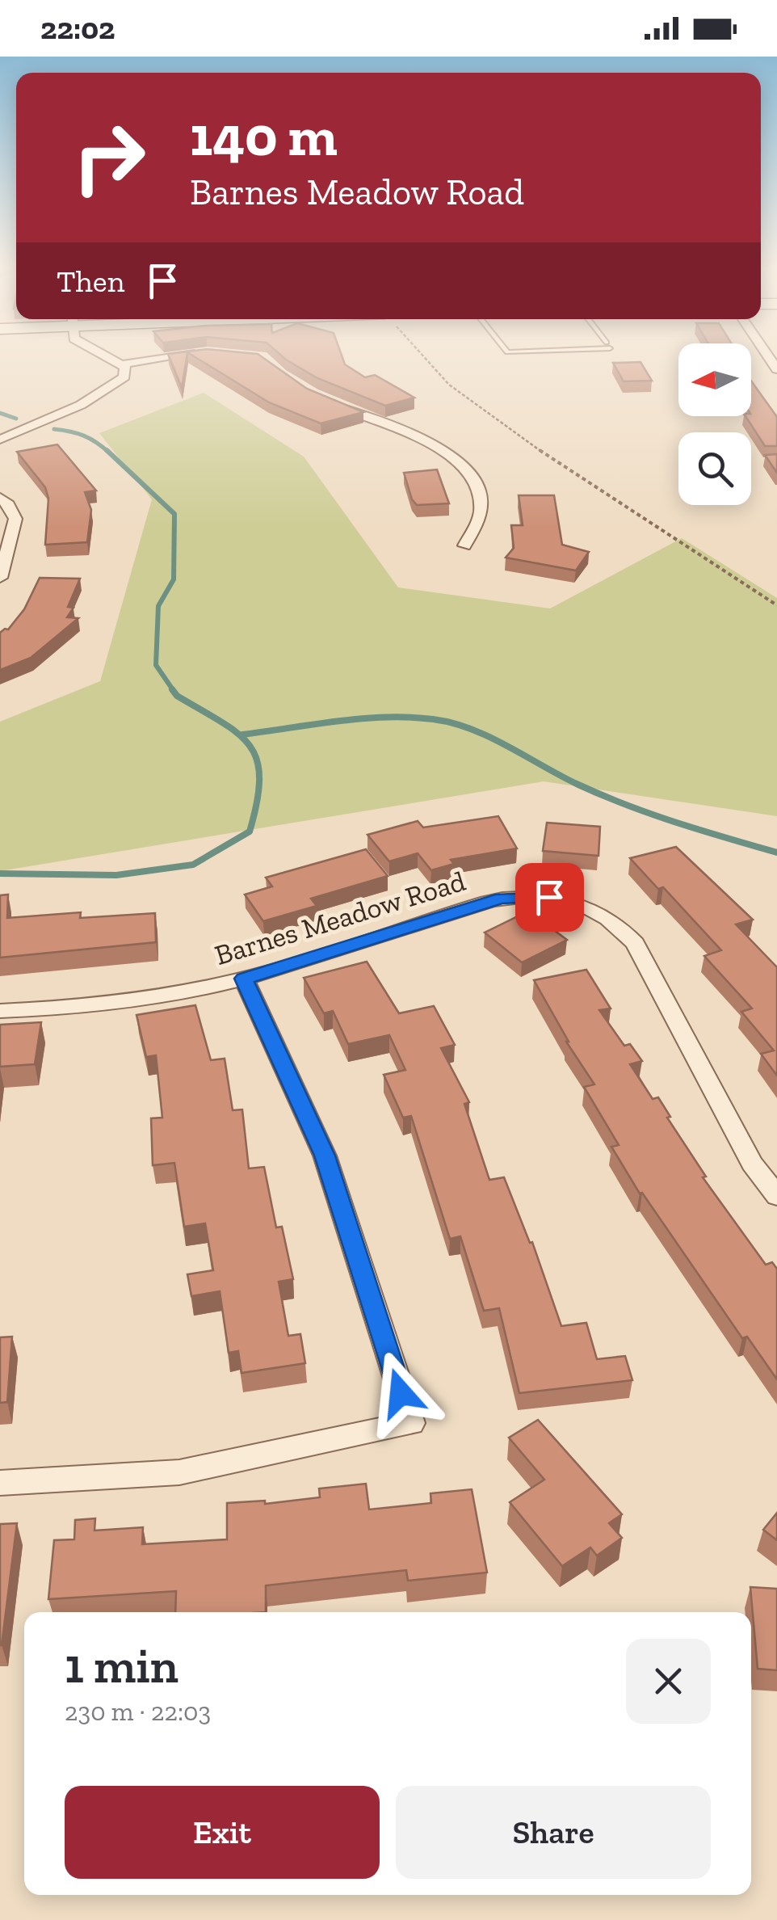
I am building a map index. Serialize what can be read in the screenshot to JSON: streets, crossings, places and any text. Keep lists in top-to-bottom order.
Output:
{
  "streets": {
    "street": ["Barnes Meadow Road"]
  },
  "north": "left",
  "page": {
    "status": "22:02",
    "turn": ["140 m", "Barnes Meadow Road"],
    "then": "Then",
    "heading": ["1 min", "230 m · 22:03"],
    "buttons": ["Exit", "Share"]
  }
}
